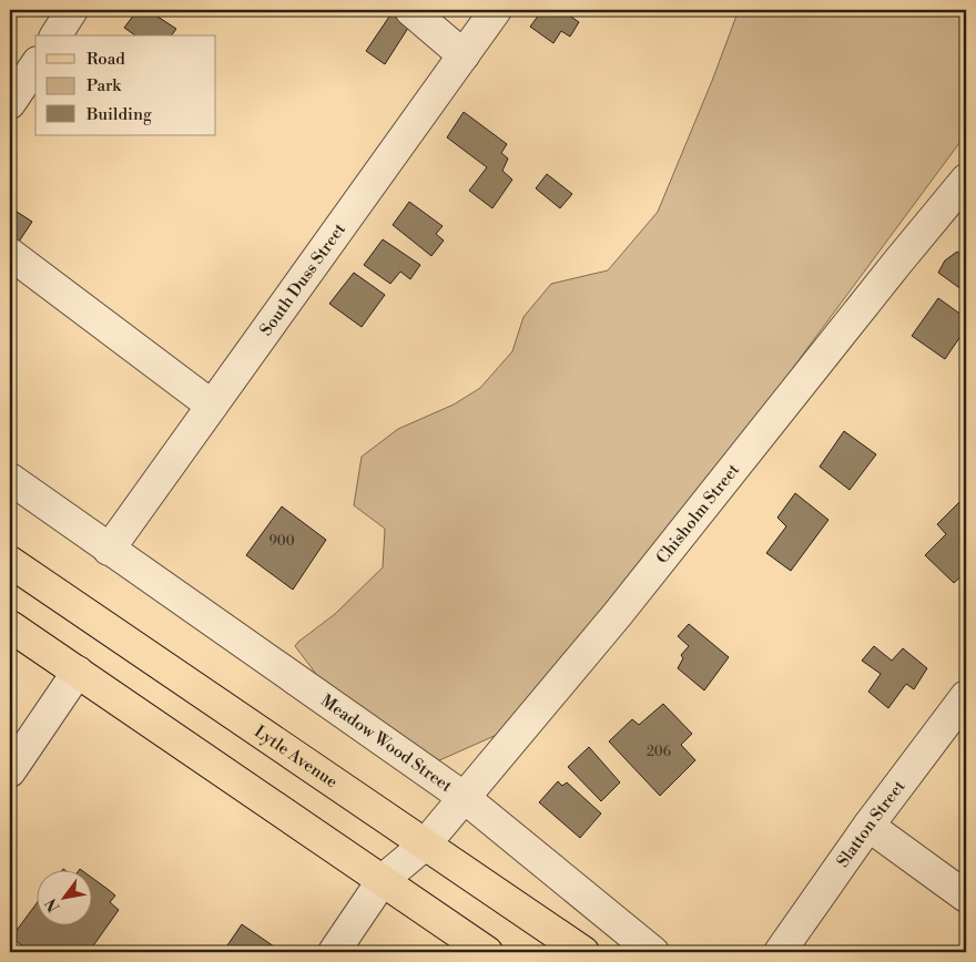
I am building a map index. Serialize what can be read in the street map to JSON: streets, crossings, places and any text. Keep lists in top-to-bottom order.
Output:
{
  "streets": {
    "main road": ["Lytle Avenue"],
    "street": [
      "South Duss Street",
      "Chisholm Street",
      "Meadow Wood Street",
      "Slatton Street"
    ]
  },
  "crossings": [
    ["South Duss Street", "Meadow Wood Street"],
    ["Chisholm Street", "Meadow Wood Street"],
    ["Chisholm Street", "Lytle Avenue"]
  ],
  "house_numbers": ["900", "206"],
  "legend": ["Road", "Park", "Building"],
  "north": "bottom left"
}
